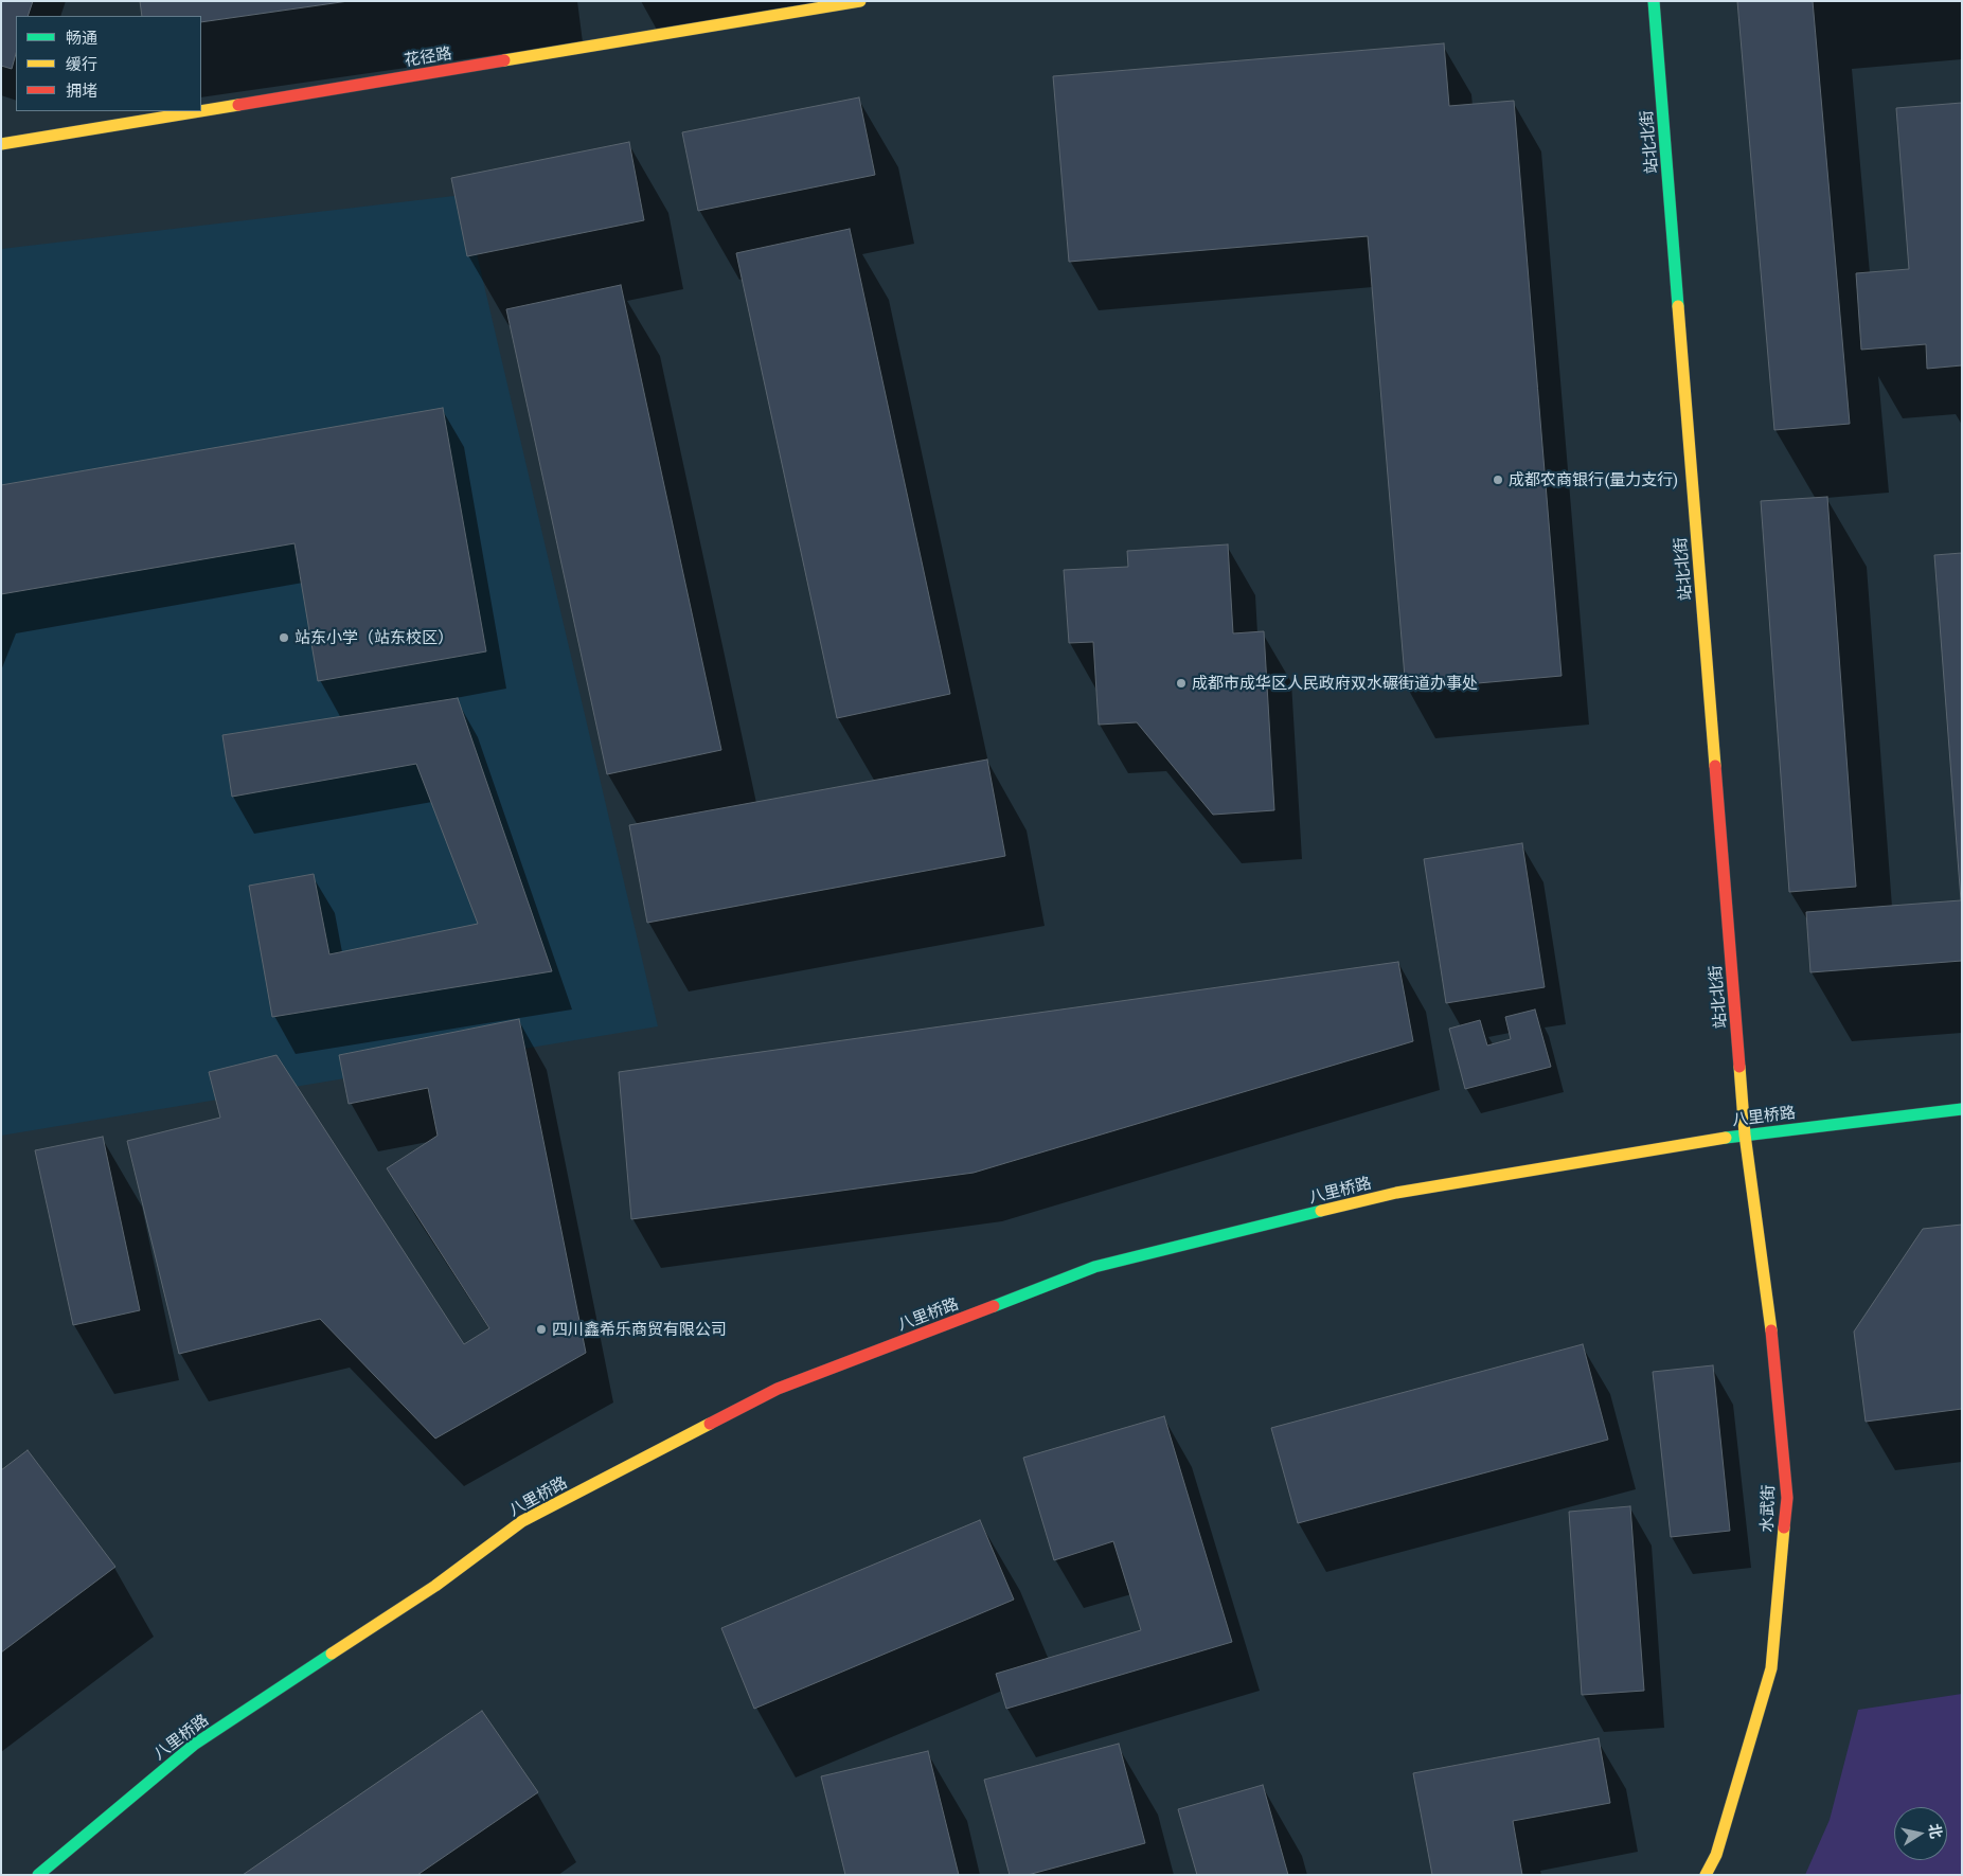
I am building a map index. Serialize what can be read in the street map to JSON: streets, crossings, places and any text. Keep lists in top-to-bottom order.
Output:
{
  "streets": {
    "street": [
      "花径路",
      "站北北街",
      "八里桥路",
      "水武街"
    ]
  },
  "crossings": [
    ["站北北街", "八里桥路"],
    ["站北北街", "水武街"],
    ["八里桥路", "水武街"]
  ],
  "places": [
    "成都农商银行(量力支行)",
    "站东小学（站东校区）",
    "成都市成华区人民政府双水碾街道办事处",
    "四川鑫希乐商贸有限公司"
  ],
  "legend": ["畅通", "缓行", "拥堵"],
  "north": "right"
}
